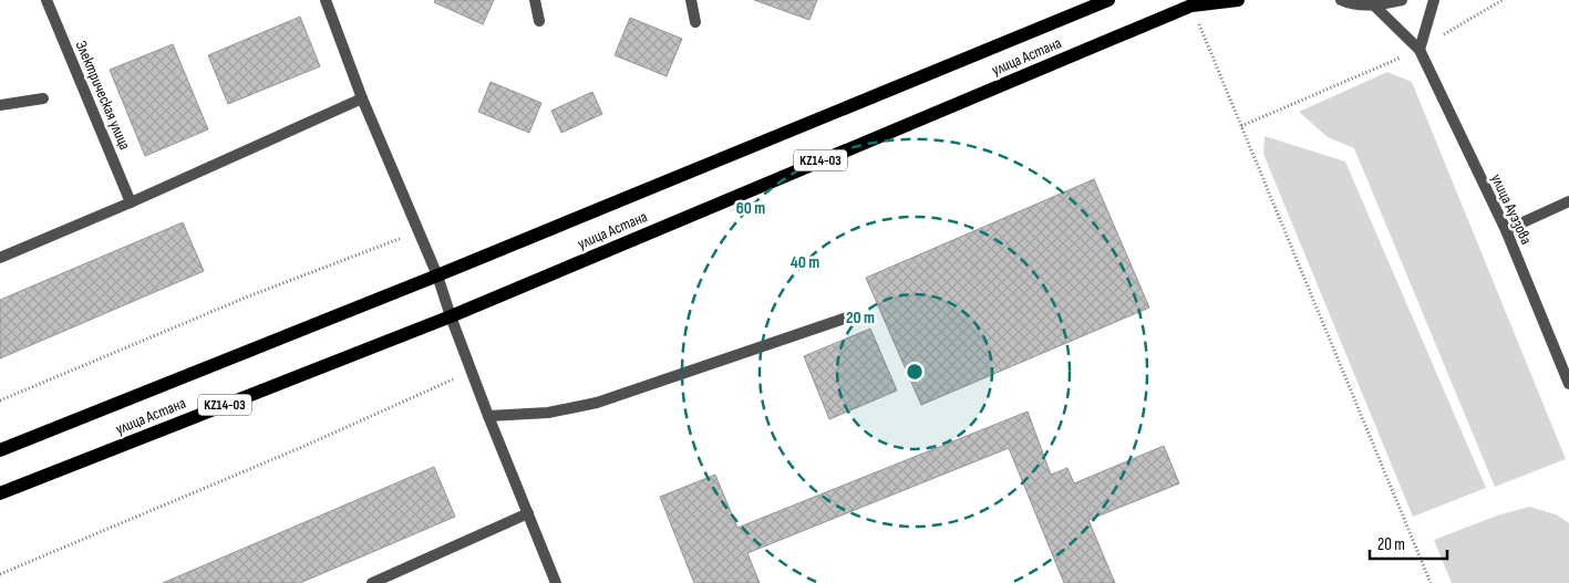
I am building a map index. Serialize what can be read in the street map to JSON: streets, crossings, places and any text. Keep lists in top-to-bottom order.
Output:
{
  "streets": {
    "main road": ["улица Астана", "KZ14-03"],
    "street": ["Электрическая улица", "улица Ауэзова"]
  },
  "scale_bar": "20 m",
  "rings": ["60 m", "40 m", "20 m"]
}
